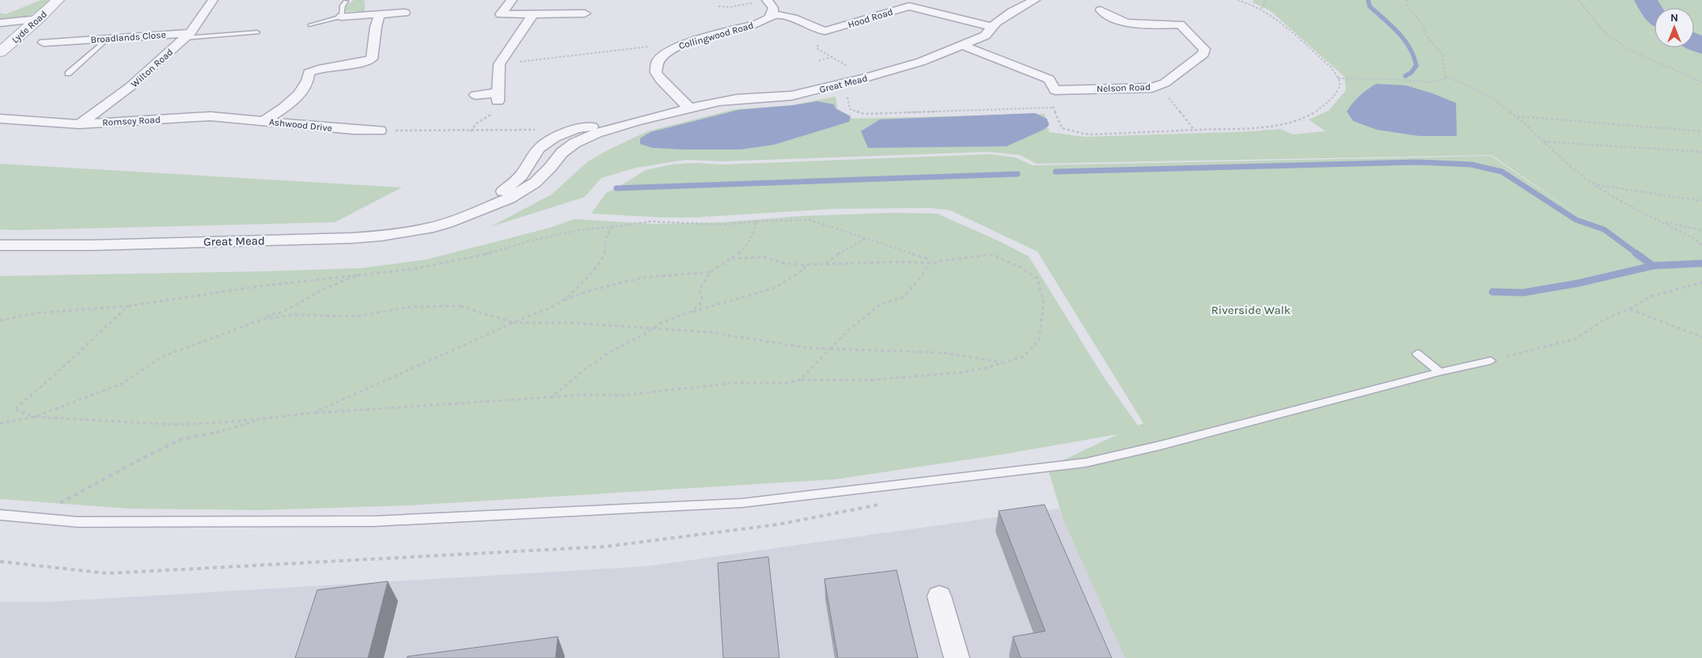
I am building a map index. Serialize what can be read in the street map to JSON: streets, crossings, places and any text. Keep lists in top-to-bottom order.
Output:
{
  "streets": {
    "street": [
      "Hood Road",
      "Lyde Road",
      "Collingwood Road",
      "Broadlands Close",
      "Wilton Road",
      "Great Mead",
      "Nelson Road",
      "Romsey Road",
      "Ashwood Drive"
    ]
  },
  "crossings": [
    ["Hood Road", "Collingwood Road"],
    ["Hood Road", "Great Mead"],
    ["Collingwood Road", "Great Mead"],
    ["Broadlands Close", "Wilton Road"],
    ["Wilton Road", "Romsey Road"],
    ["Romsey Road", "Ashwood Drive"]
  ],
  "parks": ["Riverside Walk"],
  "north": "top"
}
